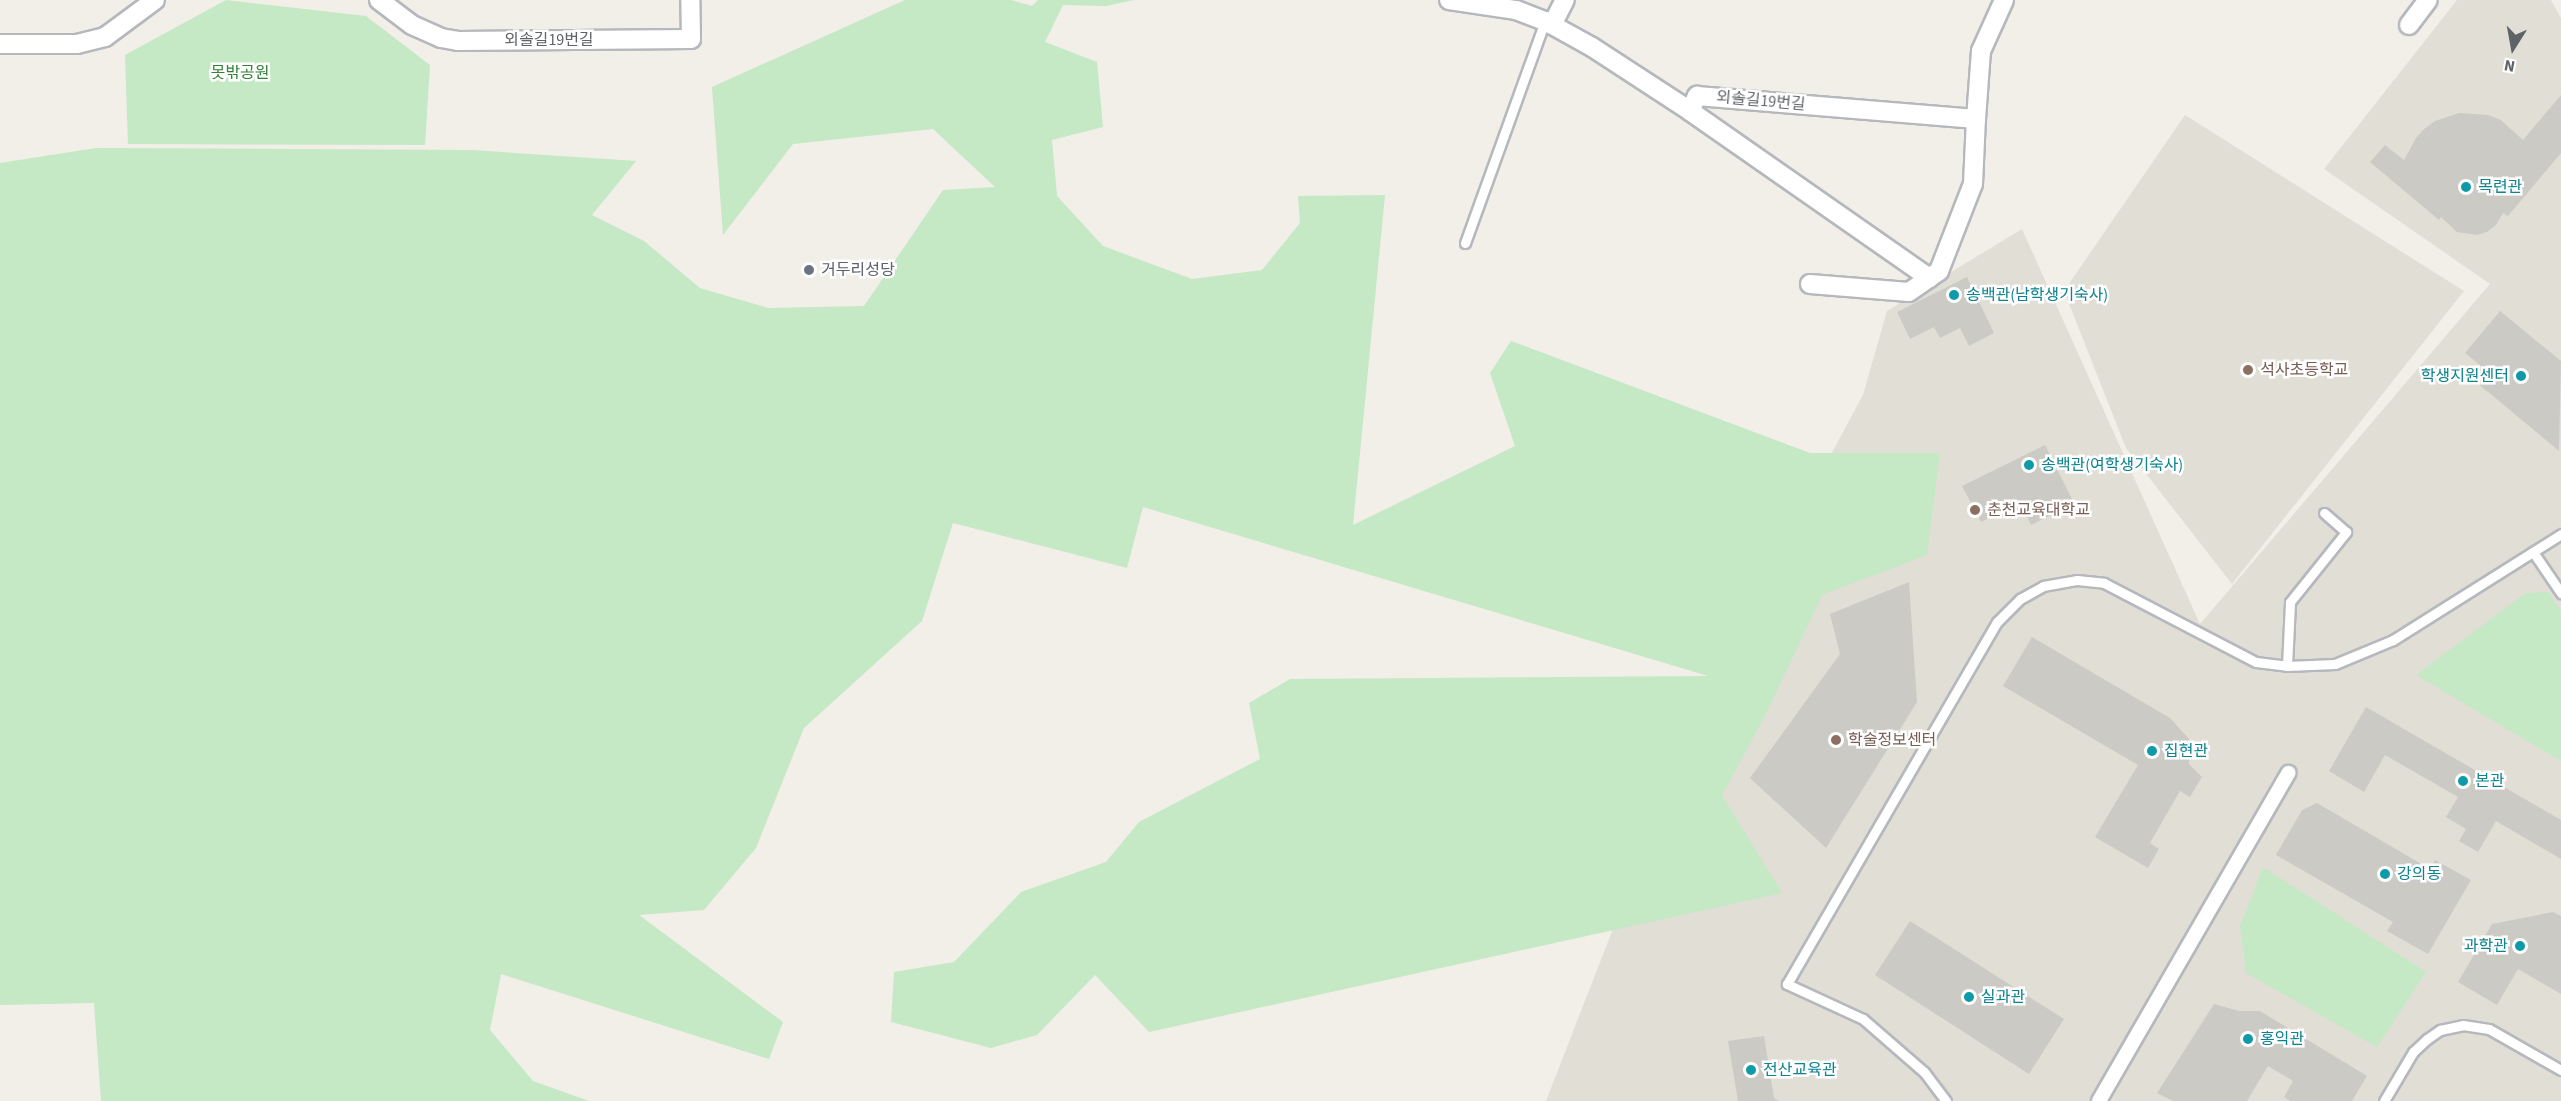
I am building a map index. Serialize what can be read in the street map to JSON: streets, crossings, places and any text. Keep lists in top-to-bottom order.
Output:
{
  "streets": {
    "street": ["외솔길19번길"]
  },
  "parks": ["못밖공원"],
  "places": [
    "목련관",
    "거두리성당",
    "송백관(남학생기숙사)",
    "석사초등학교",
    "학생지원센터",
    "송백관(여학생기숙사)",
    "춘천교육대학교",
    "학술정보센터",
    "집현관",
    "본관",
    "강의동",
    "과학관",
    "실과관",
    "홍익관",
    "전산교육관"
  ],
  "north": "bottom"
}
